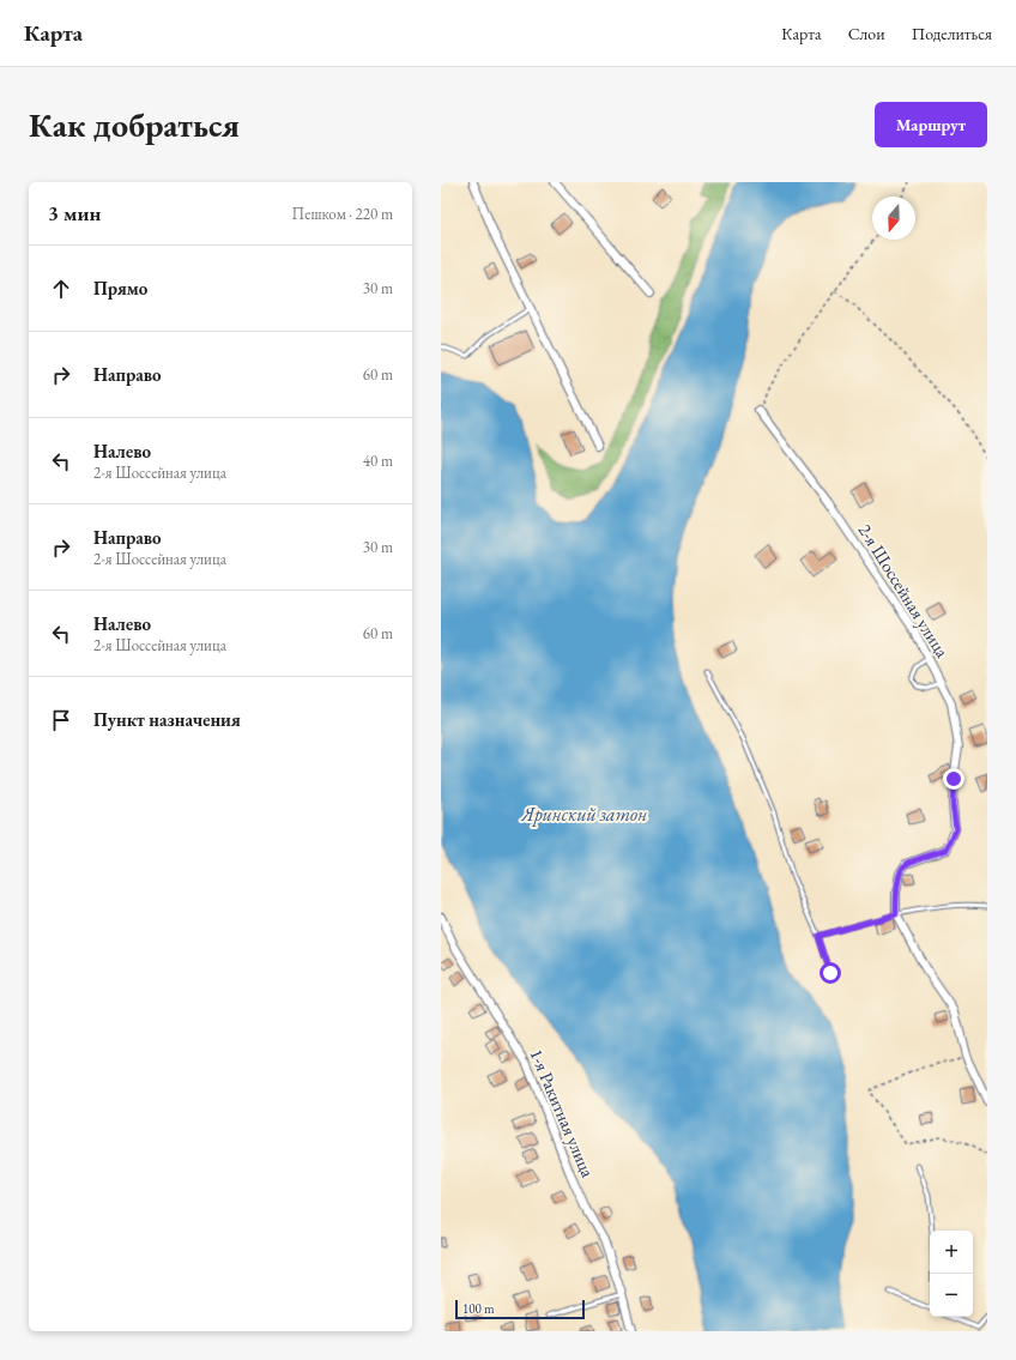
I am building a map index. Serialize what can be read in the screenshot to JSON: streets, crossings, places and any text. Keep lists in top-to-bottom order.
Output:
{
  "streets": {
    "street": ["2-я Шоссейная улица", "1-я Ракитная улица"]
  },
  "water": ["Яринский затон"],
  "scale_bar": "100 m",
  "north": "bottom",
  "page": {
    "header": "Карта",
    "nav": ["Карта", "Слои", "Поделиться"],
    "buttons": "Маршрут",
    "title": "Как добраться",
    "heading": ["3 мин", "Пешком · 220 m"],
    "list": [
      ["Прямо", "30 m"],
      ["Направо", "60 m"],
      ["Налево", "2-я Шоссейная улица", "40 m"],
      ["Направо", "2-я Шоссейная улица", "30 m"],
      ["Налево", "2-я Шоссейная улица", "60 m"],
      "Пункт назначения"
    ],
    "map_buttons": ["+", "−"],
    "scale": "100 m"
  }
}
